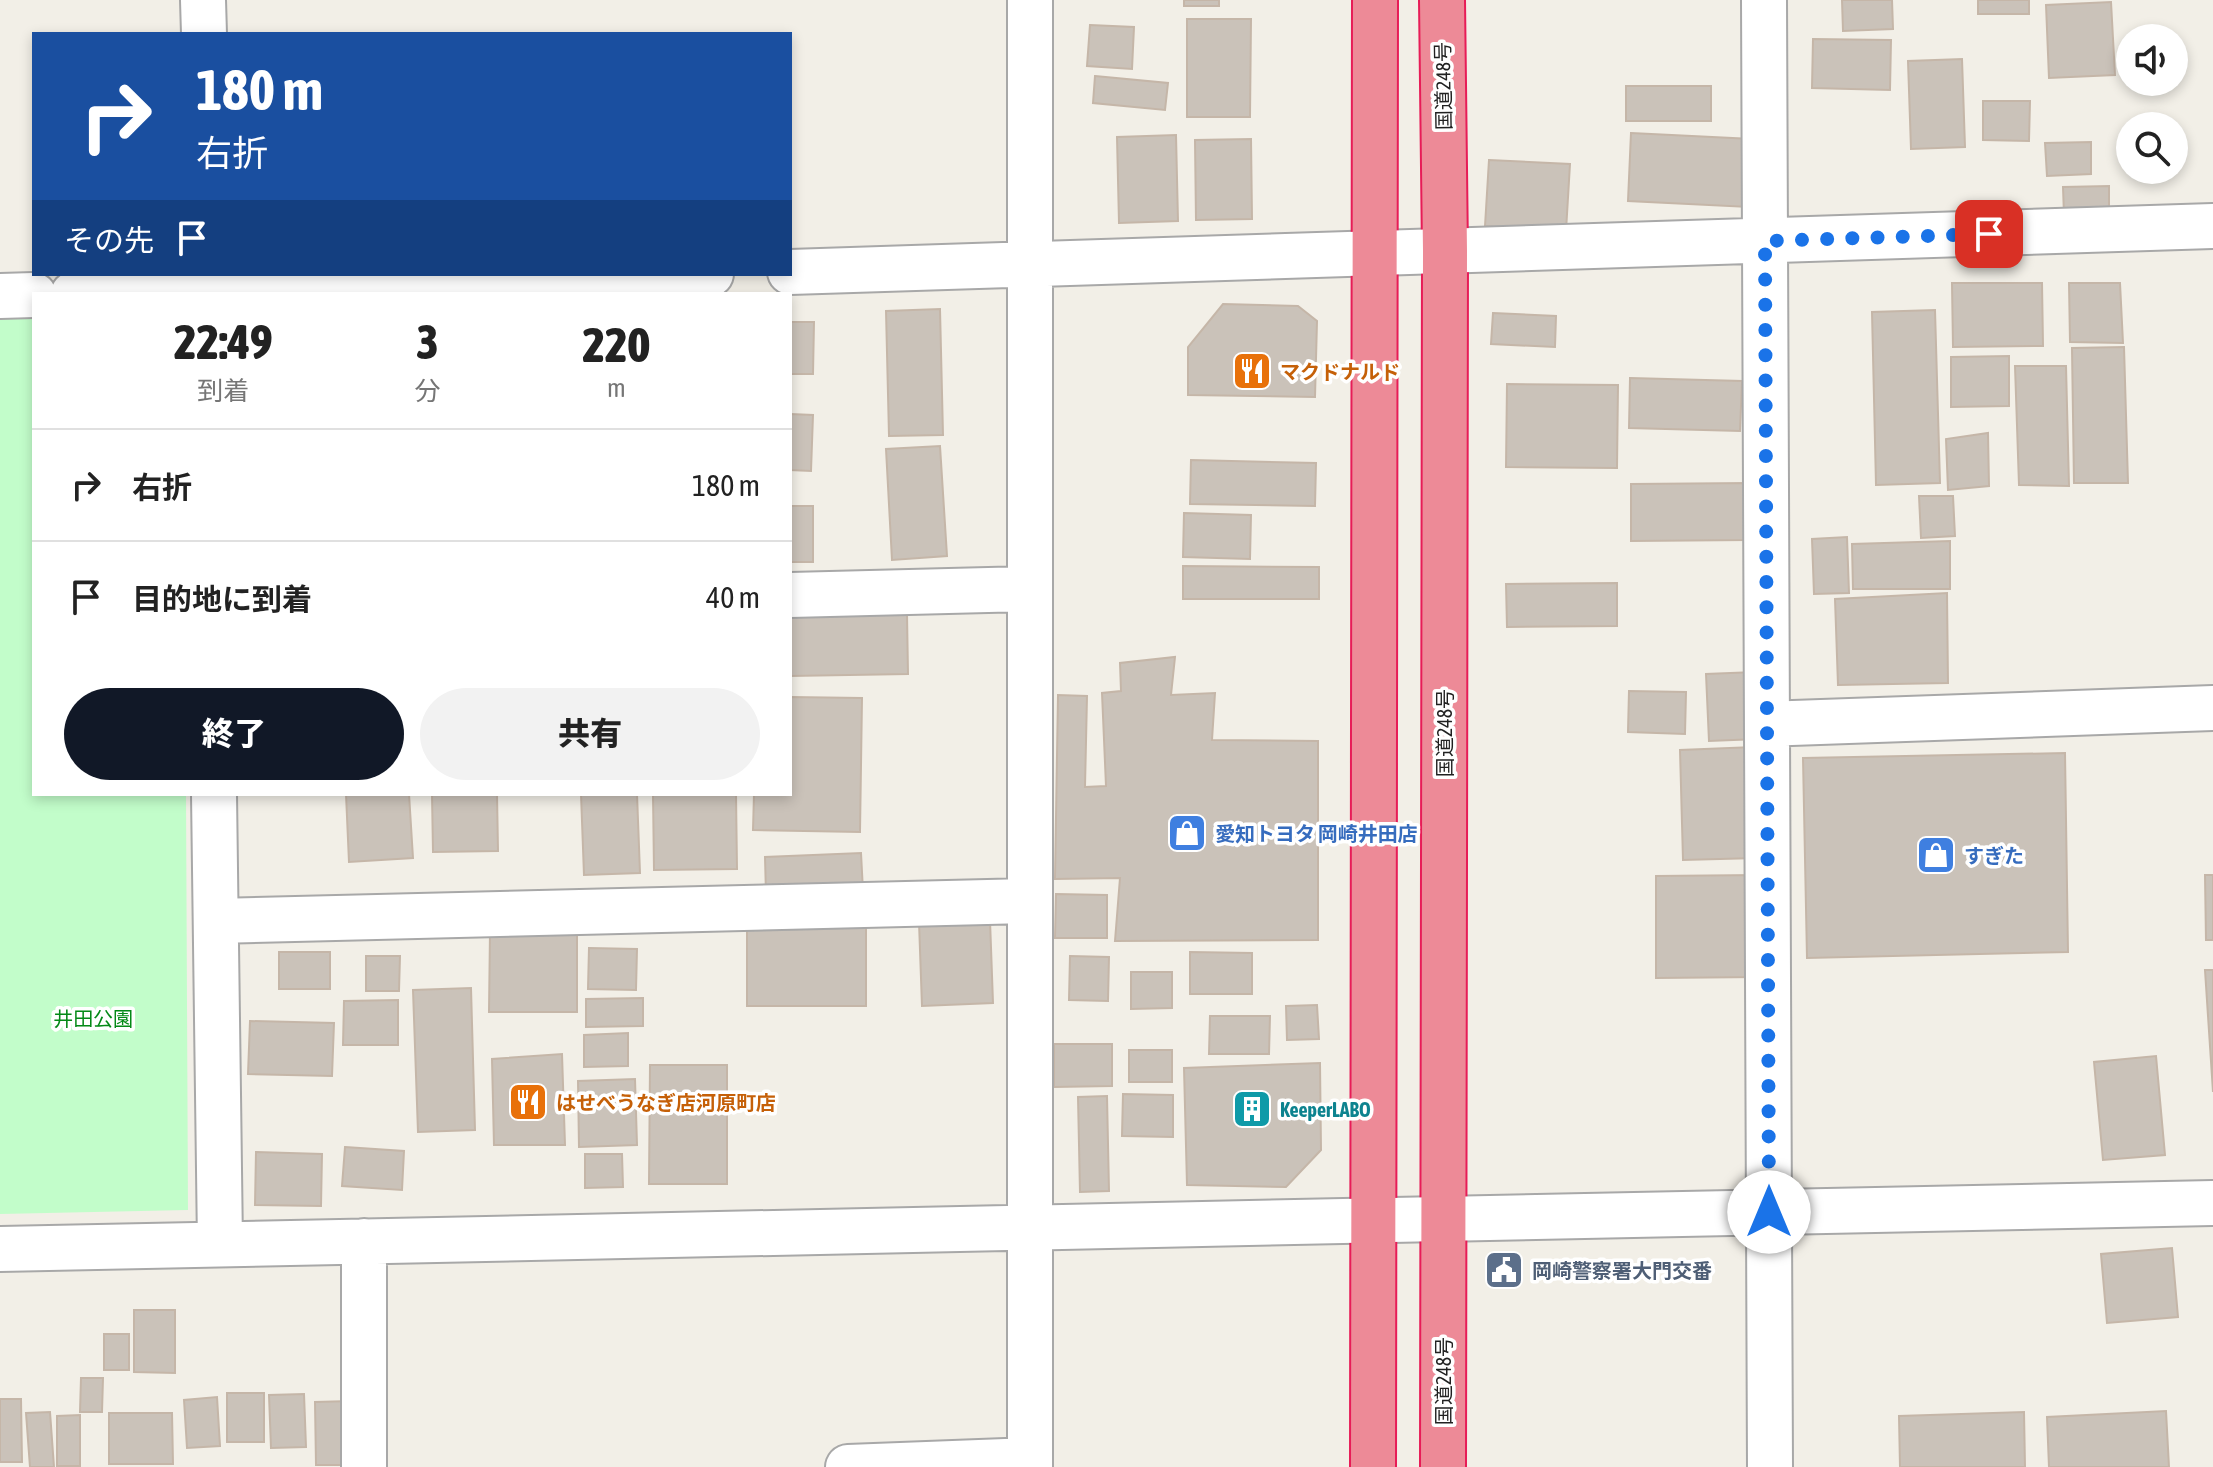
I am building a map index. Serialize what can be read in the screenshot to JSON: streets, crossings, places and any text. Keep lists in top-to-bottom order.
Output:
{
  "streets": {
    "highway": ["国道248号"]
  },
  "parks": ["井田公園"],
  "places": {
    "restaurant": ["マクドナルド", "はせべうなぎ店河原町店"],
    "shop": ["愛知トヨタ 岡崎井田店", "すぎた"],
    "building": ["KeeperLABO"],
    "public building": ["岡崎警察署大門交番"]
  },
  "page": {
    "turn": ["180 m", "右折"],
    "then": "その先",
    "eta": [
      "22:49",
      "到着",
      "3",
      "分",
      "220",
      "m"
    ],
    "list": [
      {
        "name": "右折",
        "value": "180 m"
      },
      {
        "name": "目的地に到着",
        "value": "40 m"
      }
    ],
    "buttons": ["終了", "共有"]
  }
}
